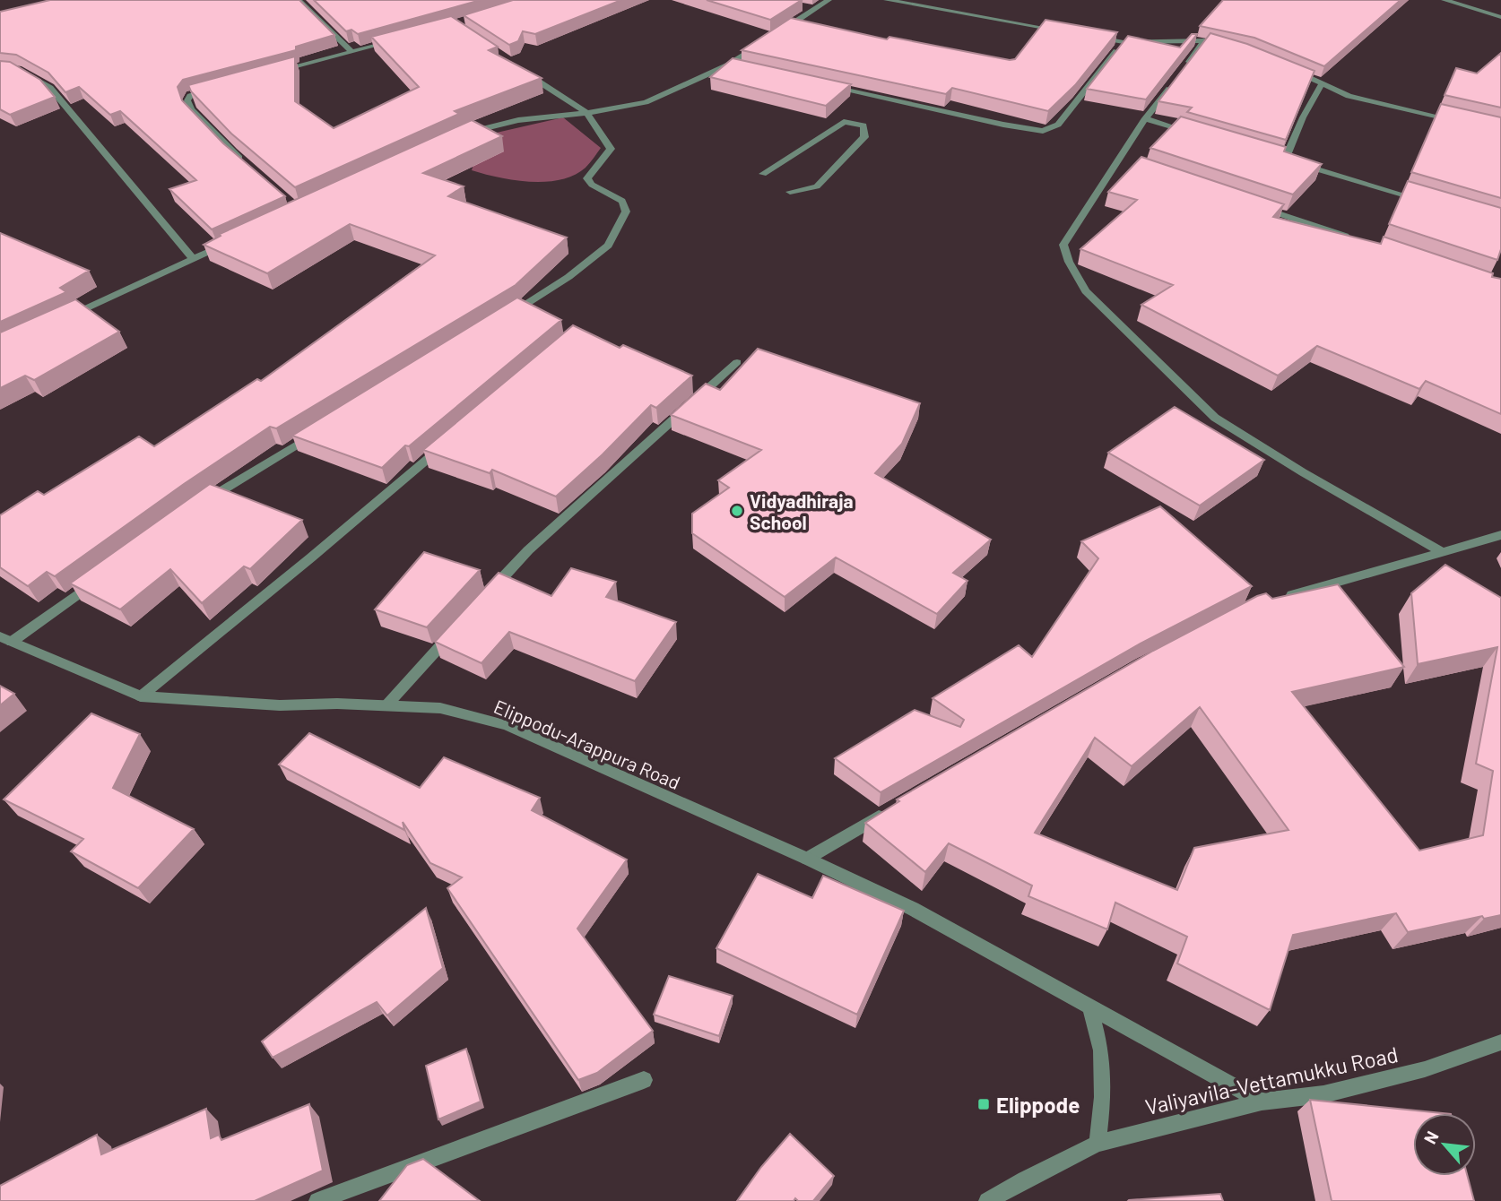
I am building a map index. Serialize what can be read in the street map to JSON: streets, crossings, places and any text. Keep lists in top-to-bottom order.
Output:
{
  "streets": {
    "street": ["Elippodu-Arappura Road", "Valiyavila-Vettamukku Road"]
  },
  "crossings": [
    ["Elippodu-Arappura Road", "Valiyavila-Vettamukku Road"]
  ],
  "places": {
    "other": ["Vidyadhiraja School"],
    "transit": ["Elippode"]
  },
  "north": "top left"
}
